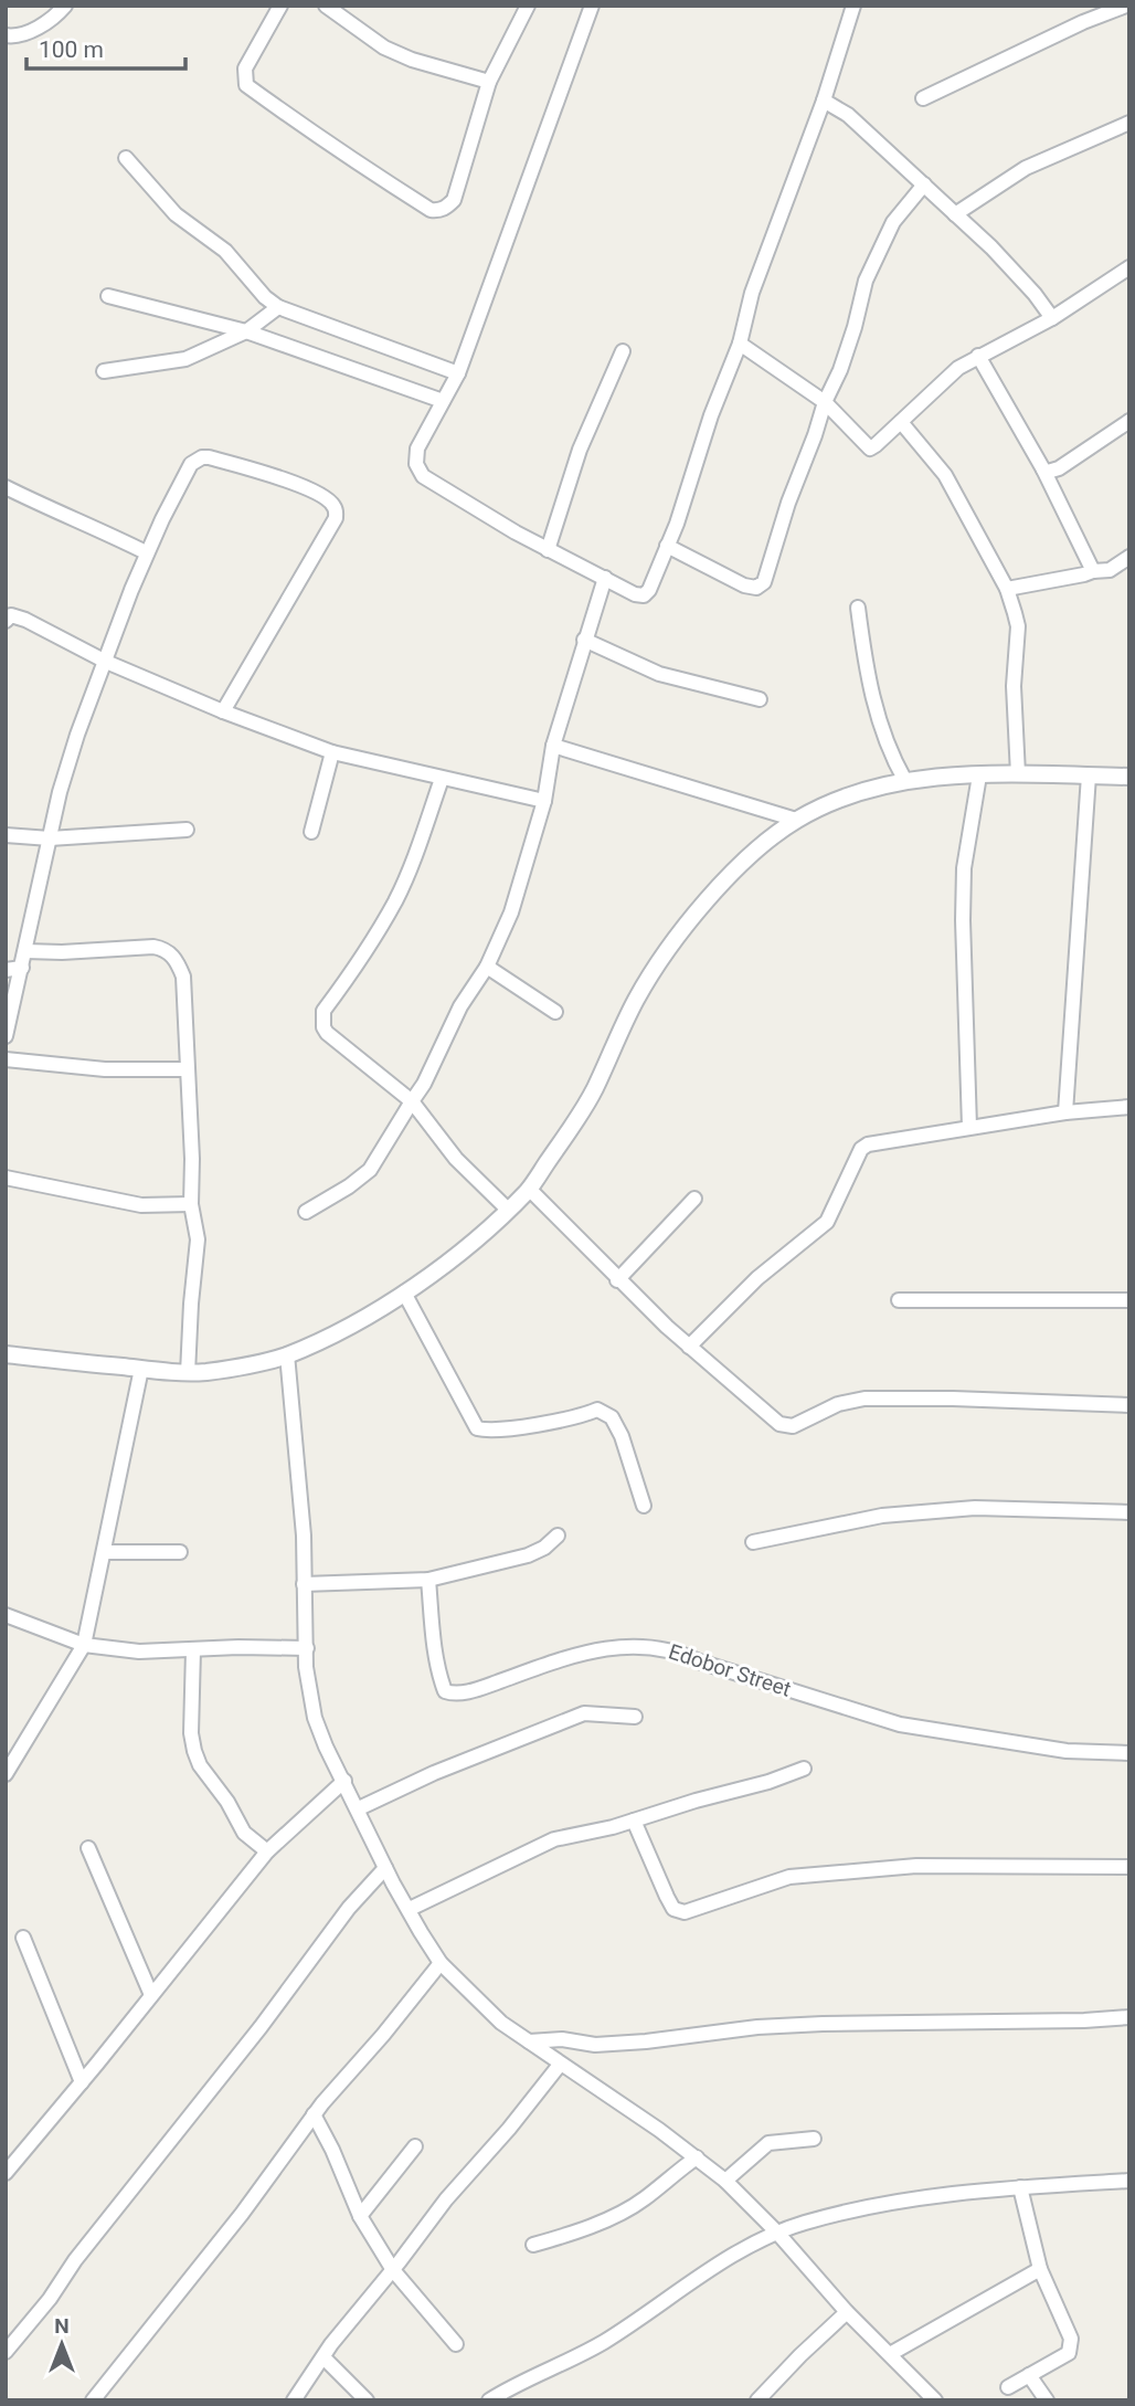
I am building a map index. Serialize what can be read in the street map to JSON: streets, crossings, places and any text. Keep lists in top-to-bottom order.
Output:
{
  "streets": {
    "street": ["Edobor Street"]
  },
  "scale_bar": "100 m",
  "north": "top"
}
